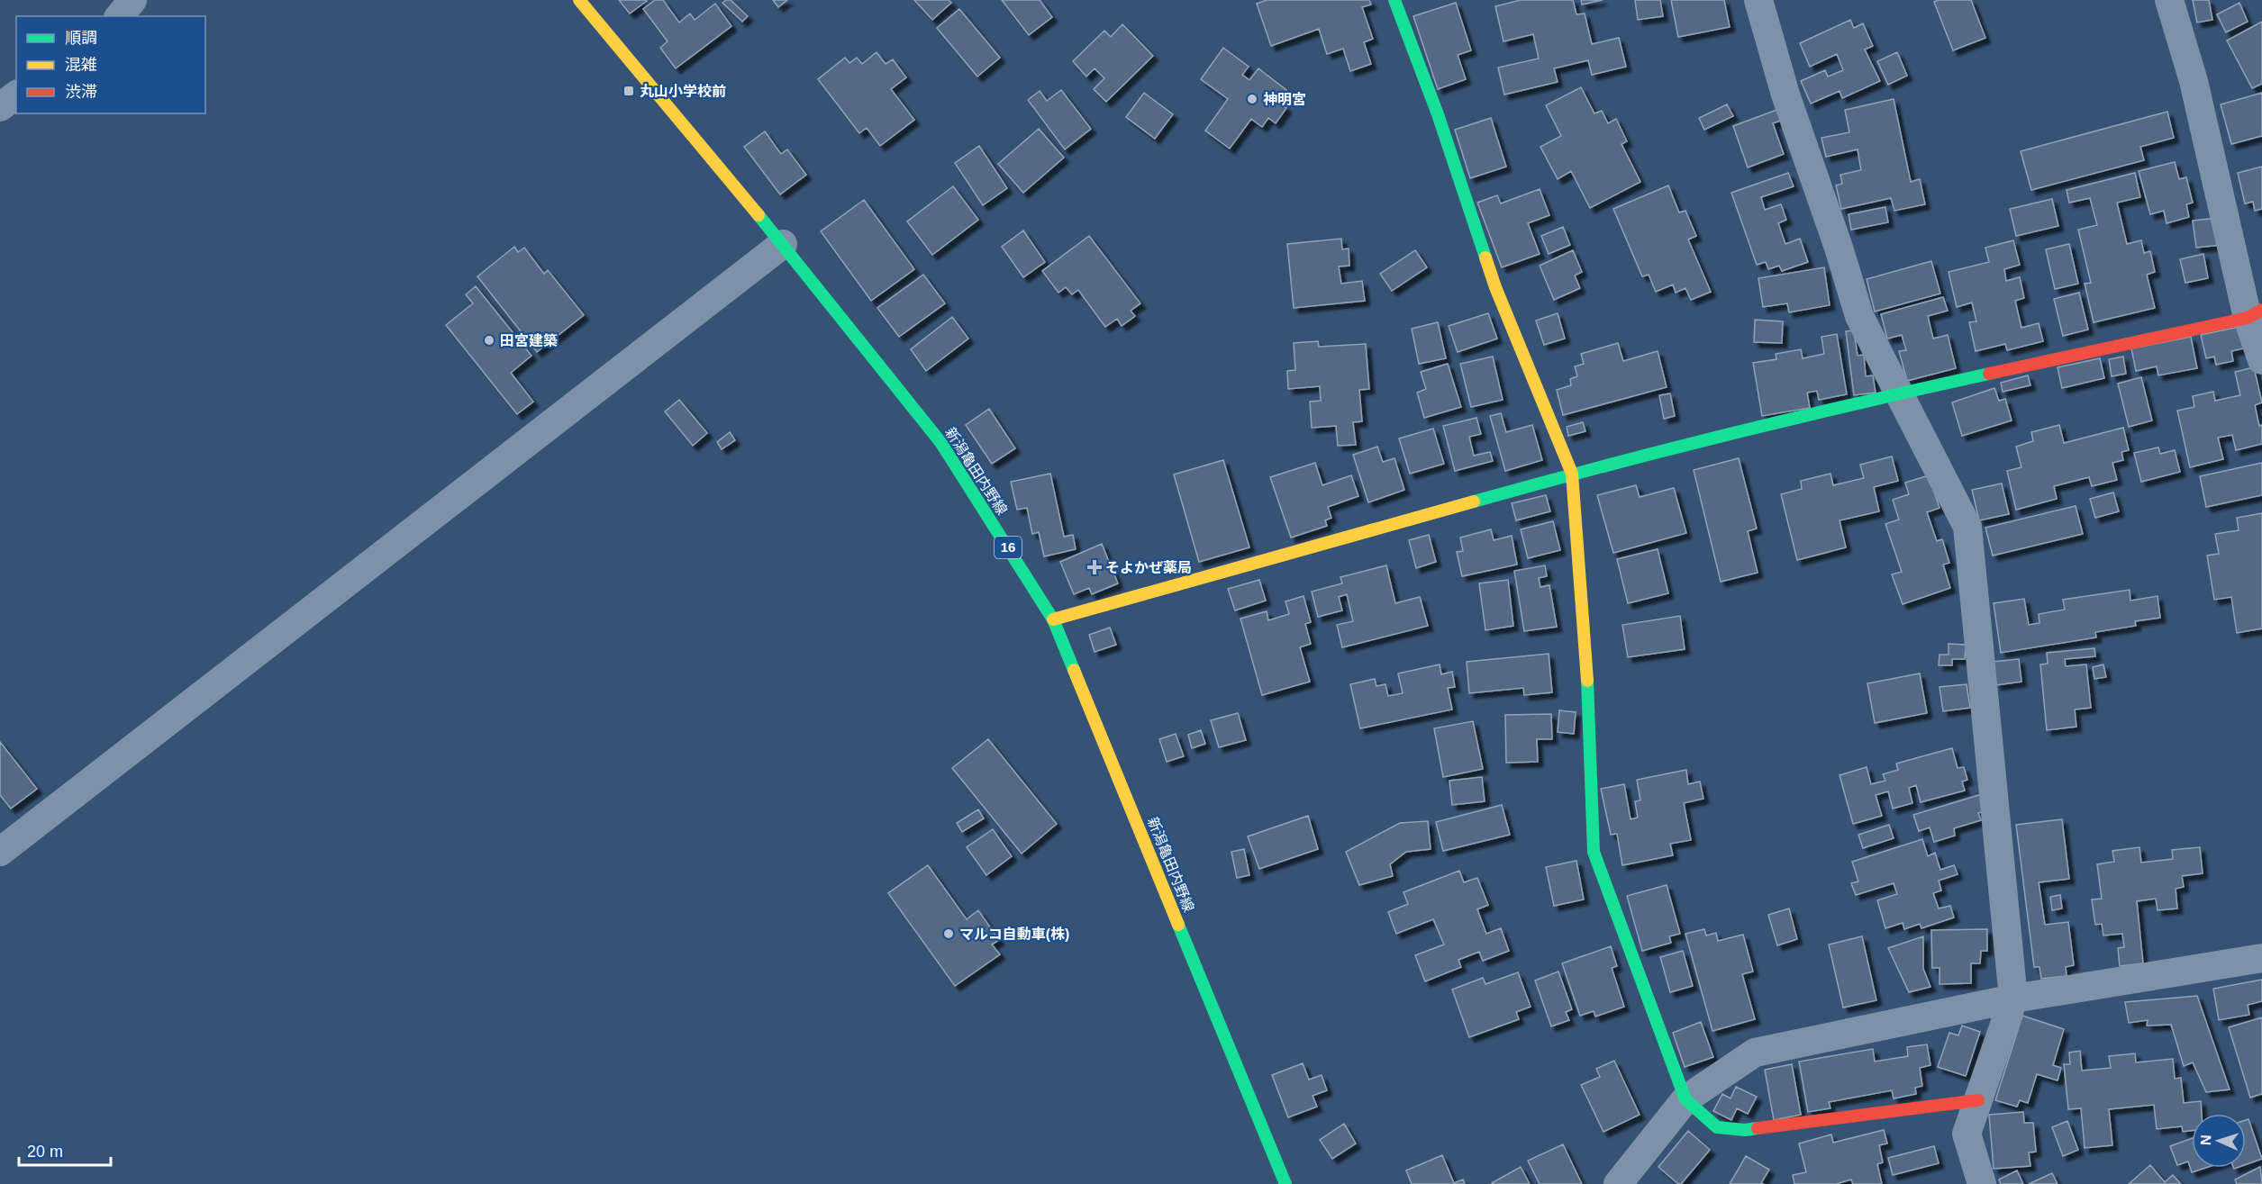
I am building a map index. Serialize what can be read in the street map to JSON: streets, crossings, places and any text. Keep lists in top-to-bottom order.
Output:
{
  "streets": {
    "street": ["新潟亀田内野線", "16"]
  },
  "places": {
    "transit": ["丸山小学校前"],
    "other": ["神明宮", "田宮建築", "マルコ自動車(株)"],
    "health": ["そよかぜ薬局"]
  },
  "legend": ["順調", "混雑", "渋滞"],
  "scale_bar": "20 m",
  "north": "left"
}
